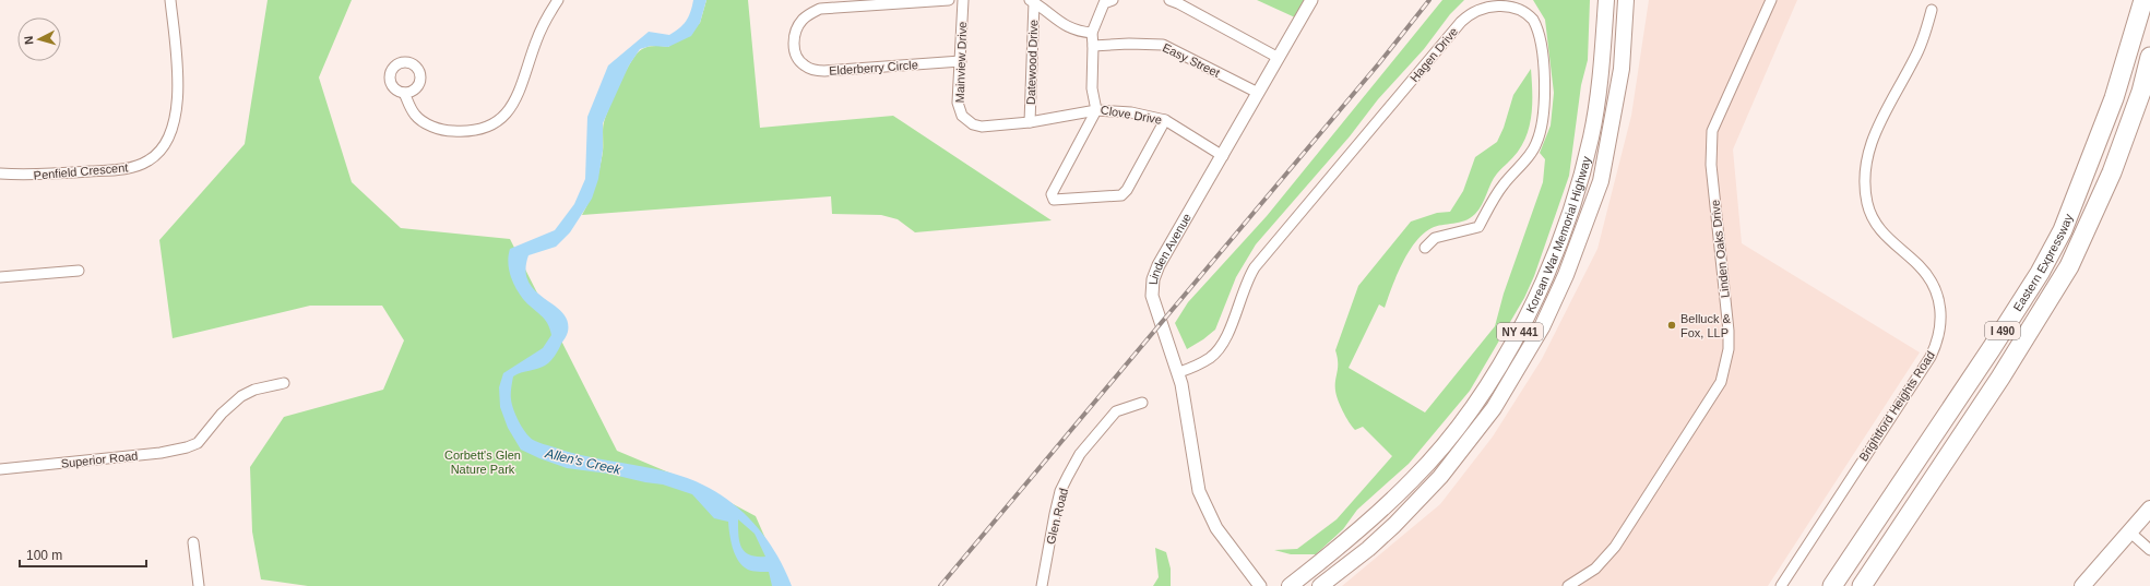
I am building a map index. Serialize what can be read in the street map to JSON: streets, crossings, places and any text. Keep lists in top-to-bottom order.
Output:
{
  "streets": {
    "highway": ["Eastern Expressway", "I 490"],
    "main road": ["Korean War Memorial Highway", "NY 441"],
    "street": [
      "Hagen Drive",
      "Easy Street",
      "Mainview Drive",
      "Datewood Drive",
      "Elderberry Circle",
      "Clove Drive",
      "Penfield Crescent",
      "Linden Oaks Drive",
      "Linden Avenue",
      "Brightford Heights Road",
      "Superior Road",
      "Glen Road"
    ]
  },
  "crossings": [
    ["Hagen Drive", "Linden Avenue"],
    ["Easy Street", "Clove Drive"],
    ["Easy Street", "Linden Avenue"],
    ["Mainview Drive", "Datewood Drive"],
    ["Mainview Drive", "Elderberry Circle"],
    ["Mainview Drive", "Clove Drive"],
    ["Clove Drive", "Linden Avenue"]
  ],
  "water": ["Allen's Creek"],
  "parks": ["Corbett's Glen Nature Park"],
  "places": ["Belluck & Fox, LLP"],
  "scale_bar": "100 m",
  "north": "left"
}
